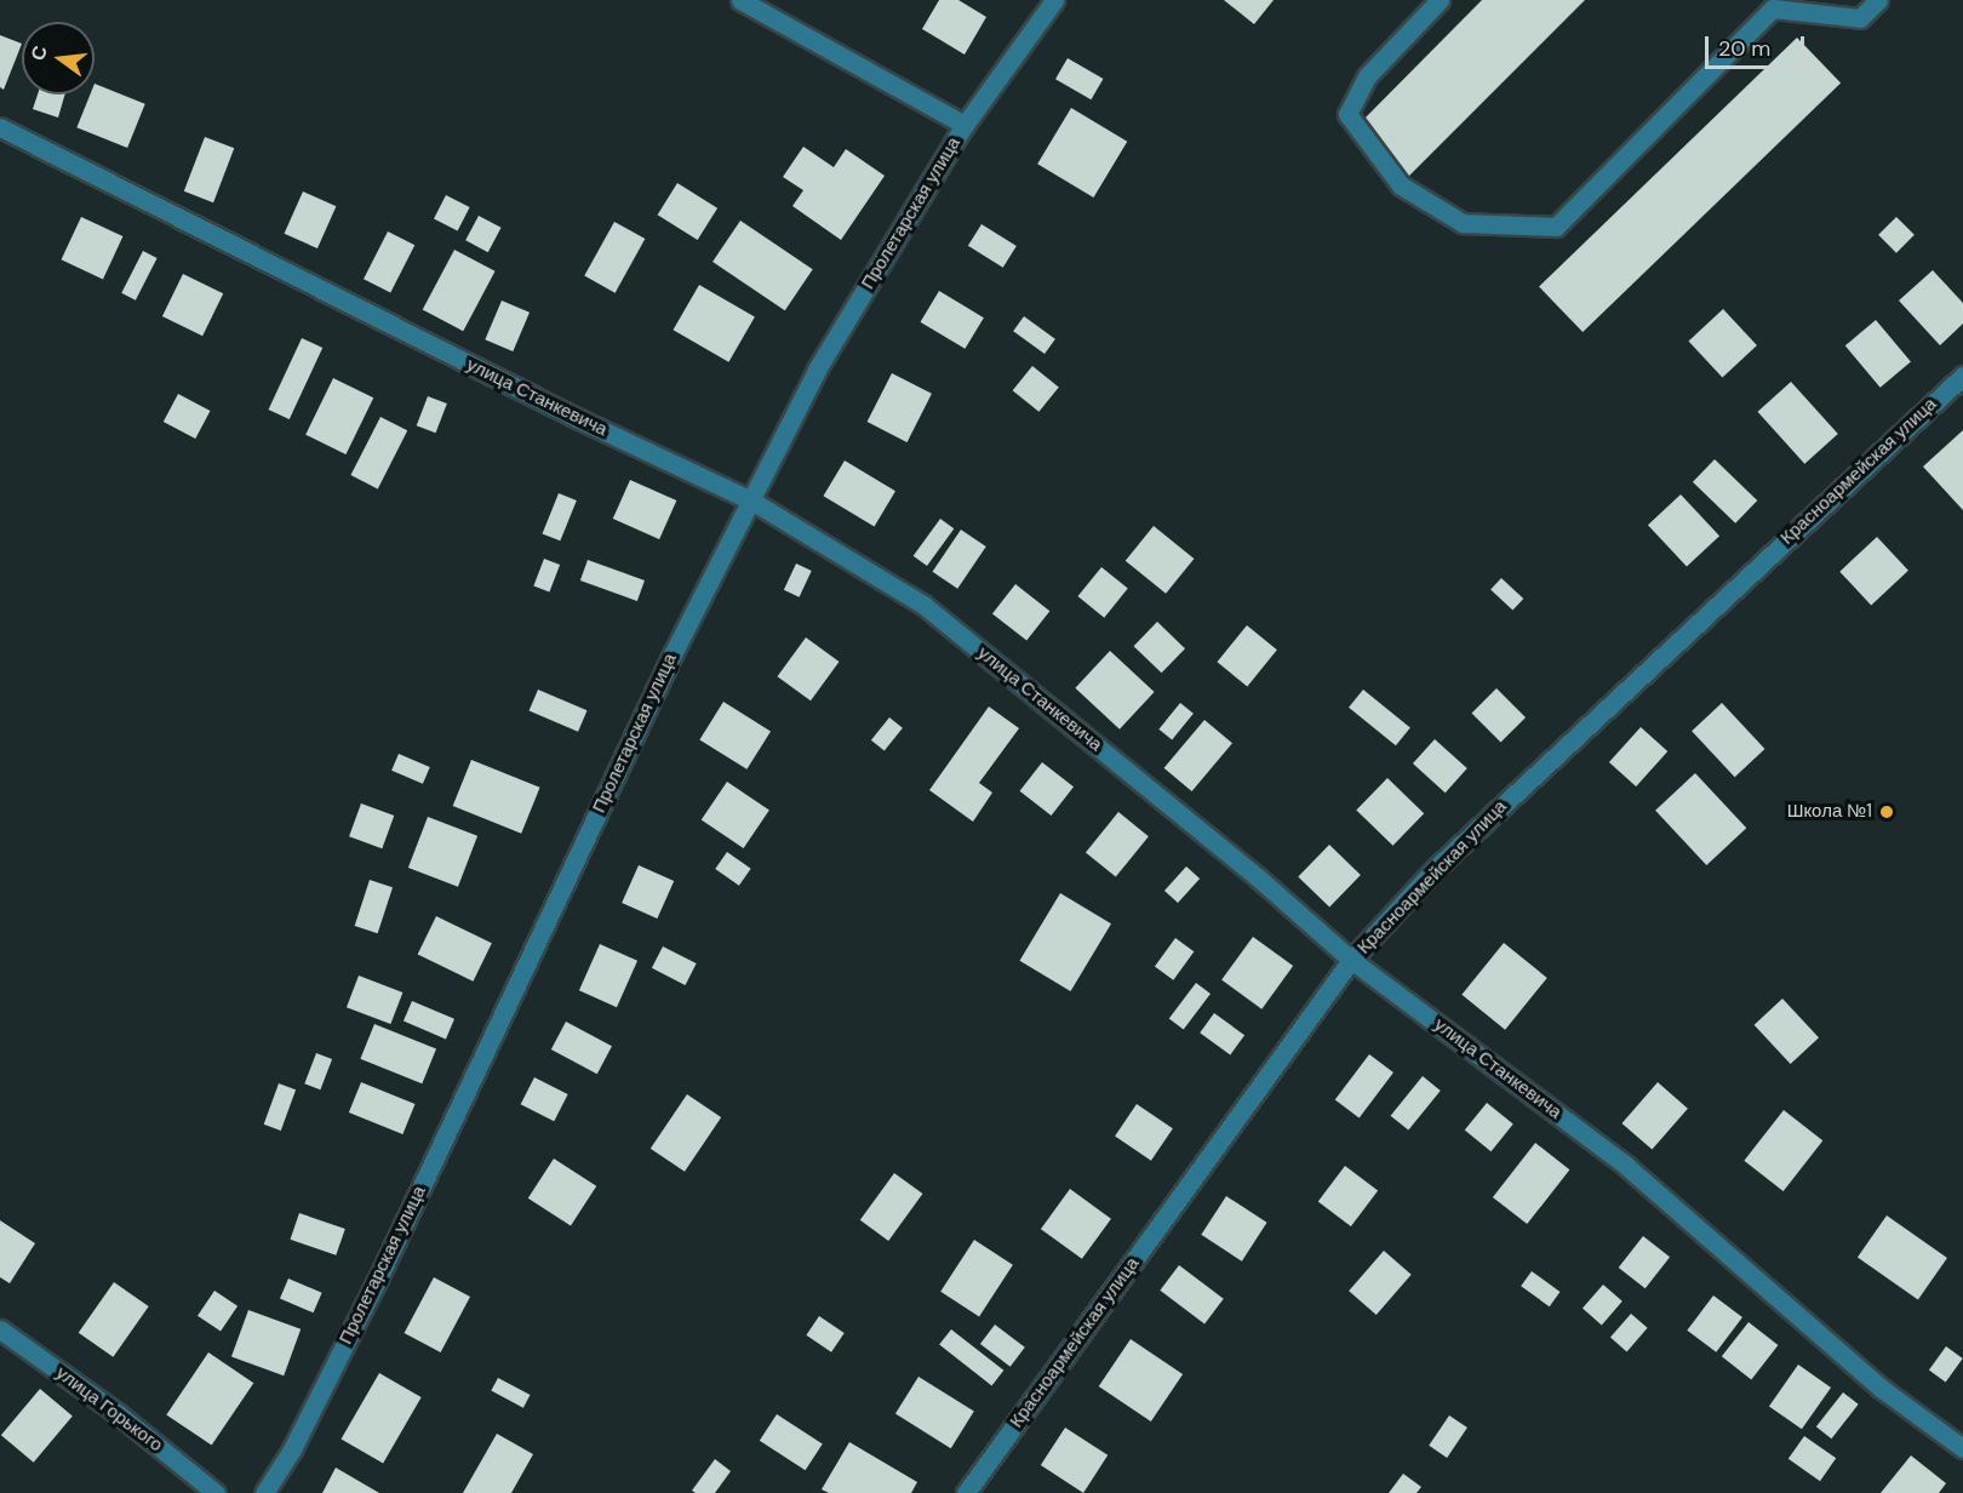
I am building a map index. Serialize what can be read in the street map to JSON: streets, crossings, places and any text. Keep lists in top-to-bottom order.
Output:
{
  "streets": {
    "street": [
      "Пролетарская улица",
      "улица Станкевича",
      "Красноармейская улица",
      "улица Горького"
    ]
  },
  "crossings": [
    ["Пролетарская улица", "улица Станкевича"],
    ["улица Станкевича", "Красноармейская улица"]
  ],
  "places": ["Школа №1"],
  "scale_bar": "20 m",
  "north": "left"
}
